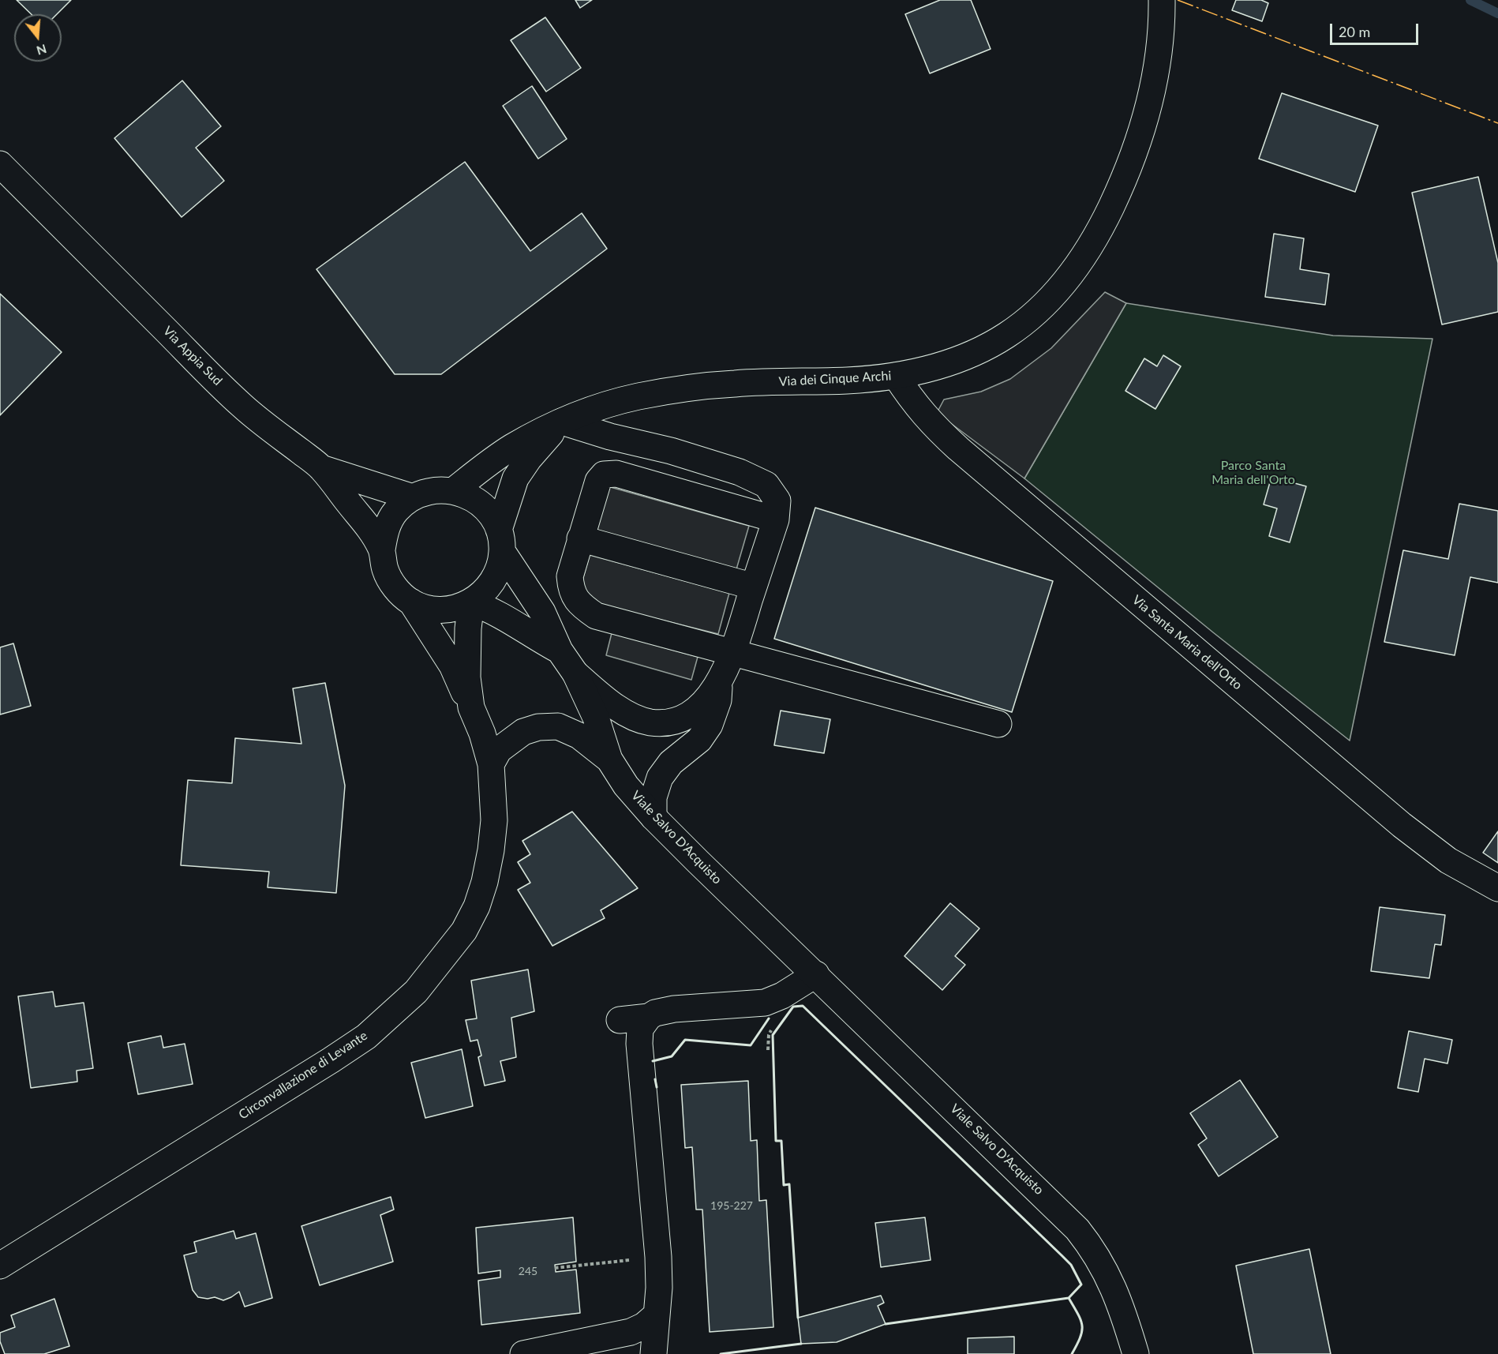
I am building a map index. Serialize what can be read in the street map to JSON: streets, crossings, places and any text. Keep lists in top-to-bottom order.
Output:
{
  "streets": {
    "main road": [
      "Via Appia Sud",
      "Via dei Cinque Archi",
      "Via Santa Maria dell'Orto",
      "Viale Salvo D'Acquisto",
      "Circonvallazione di Levante"
    ]
  },
  "crossings": [
    ["Via Appia Sud", "Via dei Cinque Archi"],
    ["Via Appia Sud", "Viale Salvo D'Acquisto"],
    ["Via Appia Sud", "Circonvallazione di Levante"],
    ["Via dei Cinque Archi", "Via Santa Maria dell'Orto"],
    ["Via dei Cinque Archi", "Viale Salvo D'Acquisto"],
    ["Via dei Cinque Archi", "Circonvallazione di Levante"],
    ["Viale Salvo D'Acquisto", "Circonvallazione di Levante"]
  ],
  "parks": ["Parco Santa Maria dell'Orto"],
  "house_numbers": ["195-227", "245"],
  "scale_bar": "20 m",
  "north": "bottom"
}
